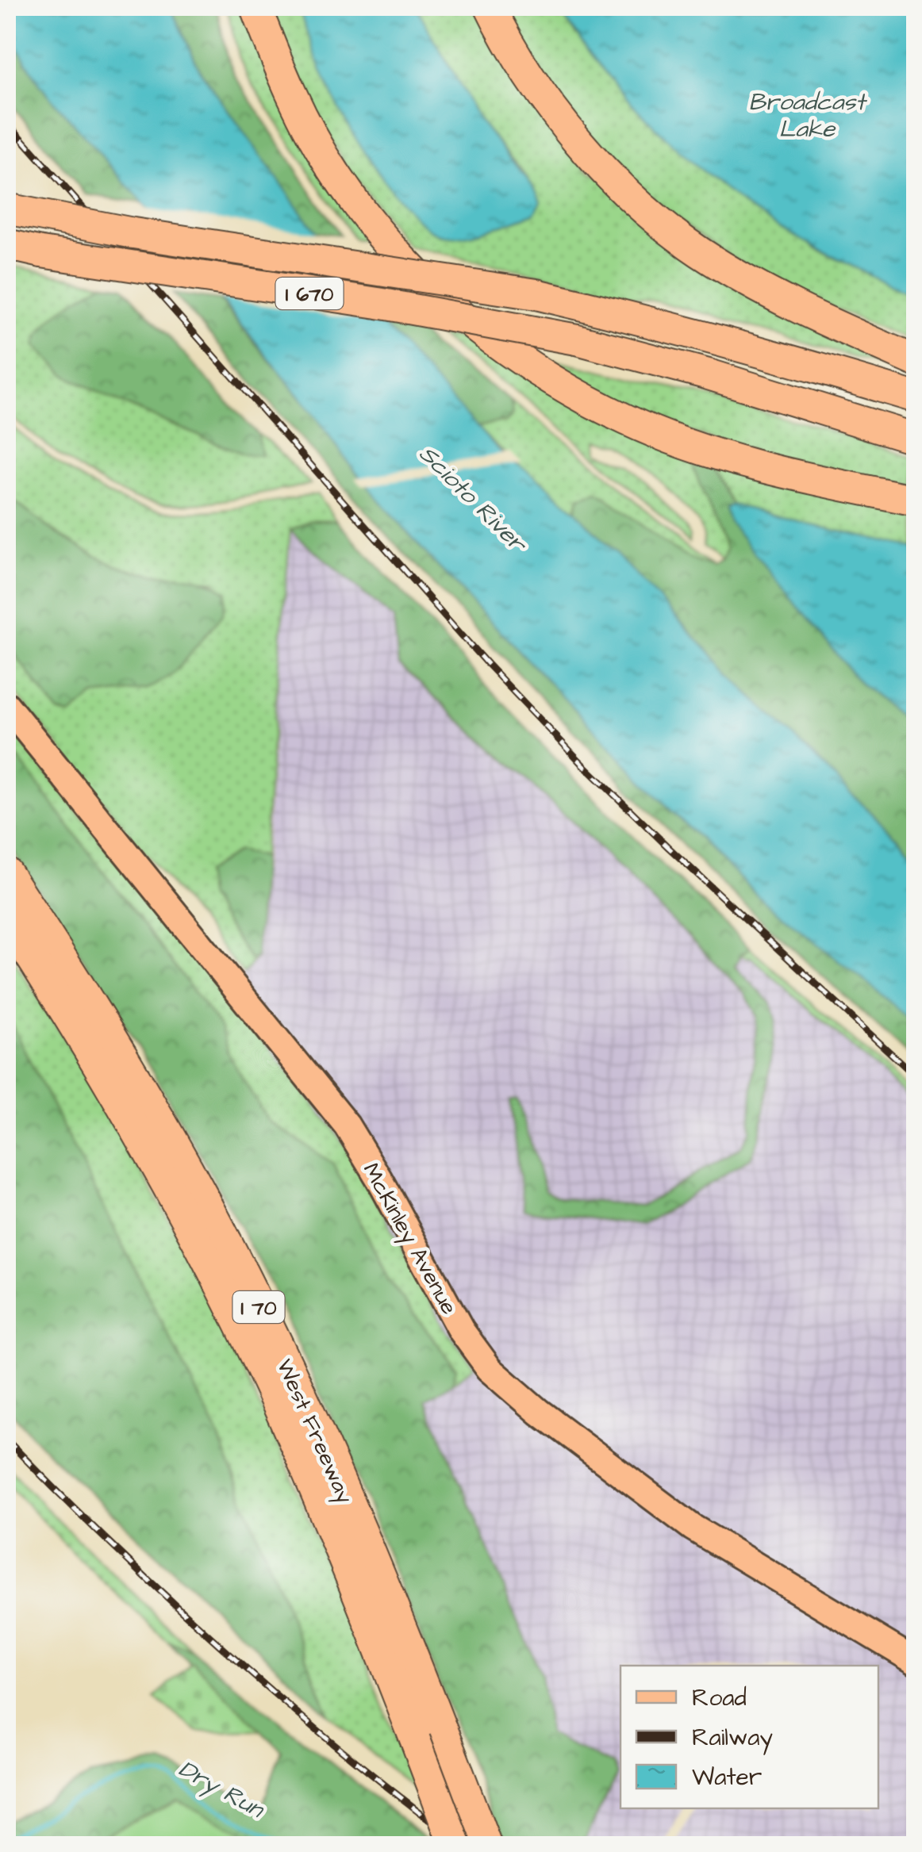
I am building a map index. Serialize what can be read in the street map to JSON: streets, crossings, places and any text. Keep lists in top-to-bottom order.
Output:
{
  "streets": {
    "highway": ["I 670", "I 70", "West Freeway"],
    "main road": ["McKinley Avenue"]
  },
  "water": ["Broadcast Lake", "Scioto River", "Dry Run"],
  "legend": ["Road", "Railway", "Water"]
}
